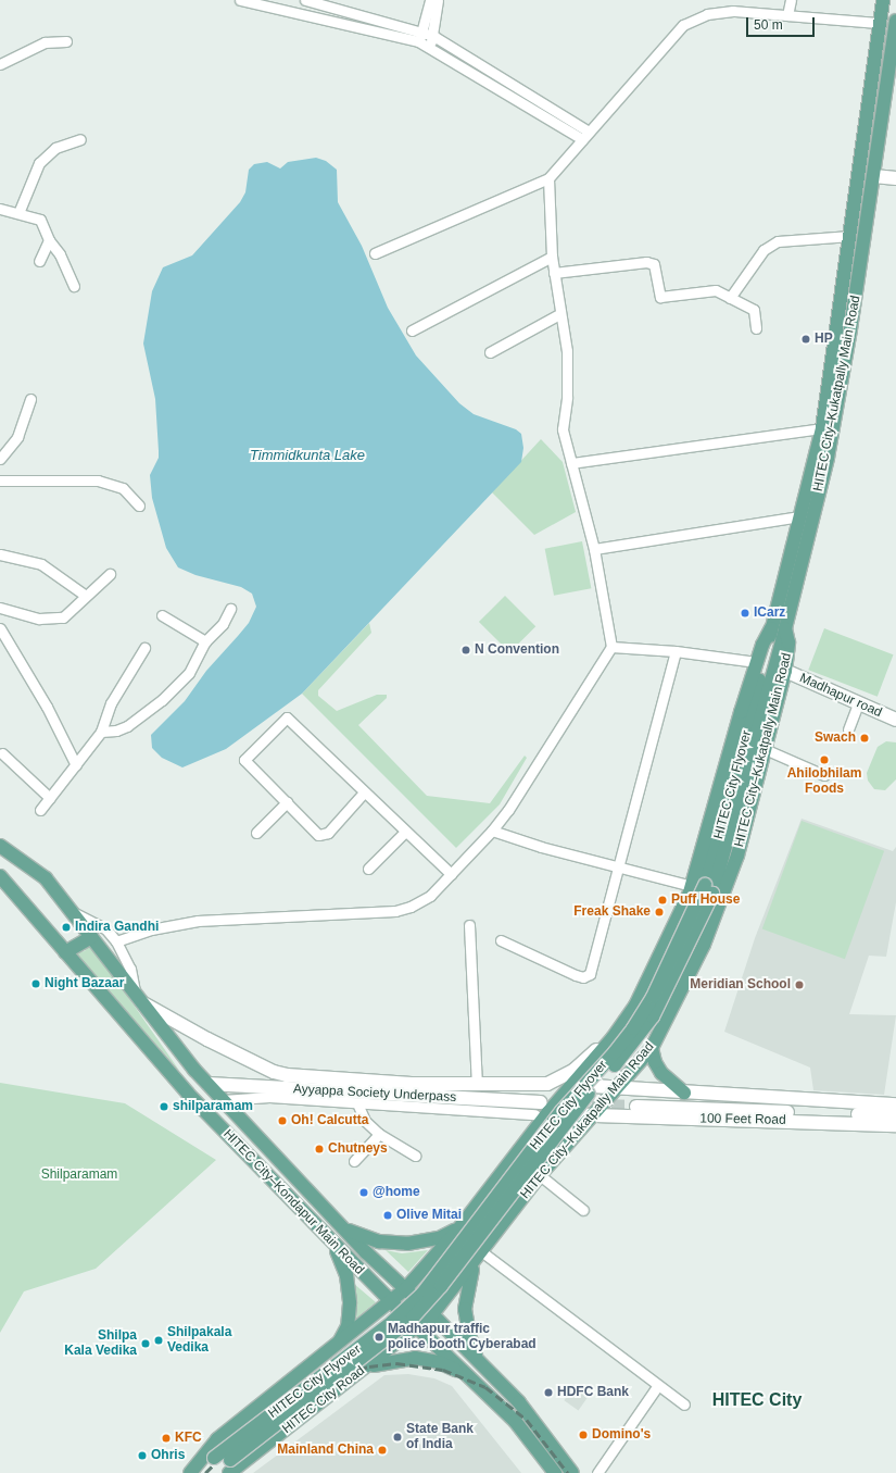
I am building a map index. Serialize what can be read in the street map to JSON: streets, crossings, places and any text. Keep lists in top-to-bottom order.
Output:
{
  "streets": {
    "main road": [
      "HITEC City–Kukatpally Main Road",
      "Madhapur road",
      "HITEC City Flyover",
      "Ayyappa Society Underpass",
      "100 Feet Road",
      "HITEC City–Kondapur Main Road",
      "HITEC City Road"
    ]
  },
  "crossings": [
    ["HITEC City–Kukatpally Main Road", "Madhapur road"],
    ["HITEC City–Kukatpally Main Road", "HITEC City Flyover"],
    ["HITEC City–Kukatpally Main Road", "Ayyappa Society Underpass"],
    ["HITEC City–Kukatpally Main Road", "100 Feet Road"],
    ["HITEC City–Kukatpally Main Road", "HITEC City–Kondapur Main Road"],
    ["HITEC City–Kukatpally Main Road", "HITEC City Road"],
    ["Ayyappa Society Underpass", "100 Feet Road"],
    ["HITEC City–Kondapur Main Road", "HITEC City Road"]
  ],
  "districts": ["HITEC City"],
  "water": ["Timmidkunta Lake"],
  "parks": ["Shilparamam"],
  "places": [
    "HP",
    "ICarz",
    "N Convention",
    "Swach",
    "Ahilobhilam Foods",
    "Puff House",
    "Freak Shake",
    "Indira Gandhi",
    "Night Bazaar",
    "Meridian School",
    "shilparamam",
    "Oh! Calcutta",
    "Chutneys",
    "@home",
    "Olive Mitai",
    "Madhapur traffic police booth Cyberabad",
    "Shilpakala Vedika",
    "Shilpa Kala Vedika",
    "HDFC Bank",
    "Domino's",
    "State Bank of India",
    "KFC",
    "Mainland China",
    "Ohris"
  ],
  "scale_bar": "50 m"
}
